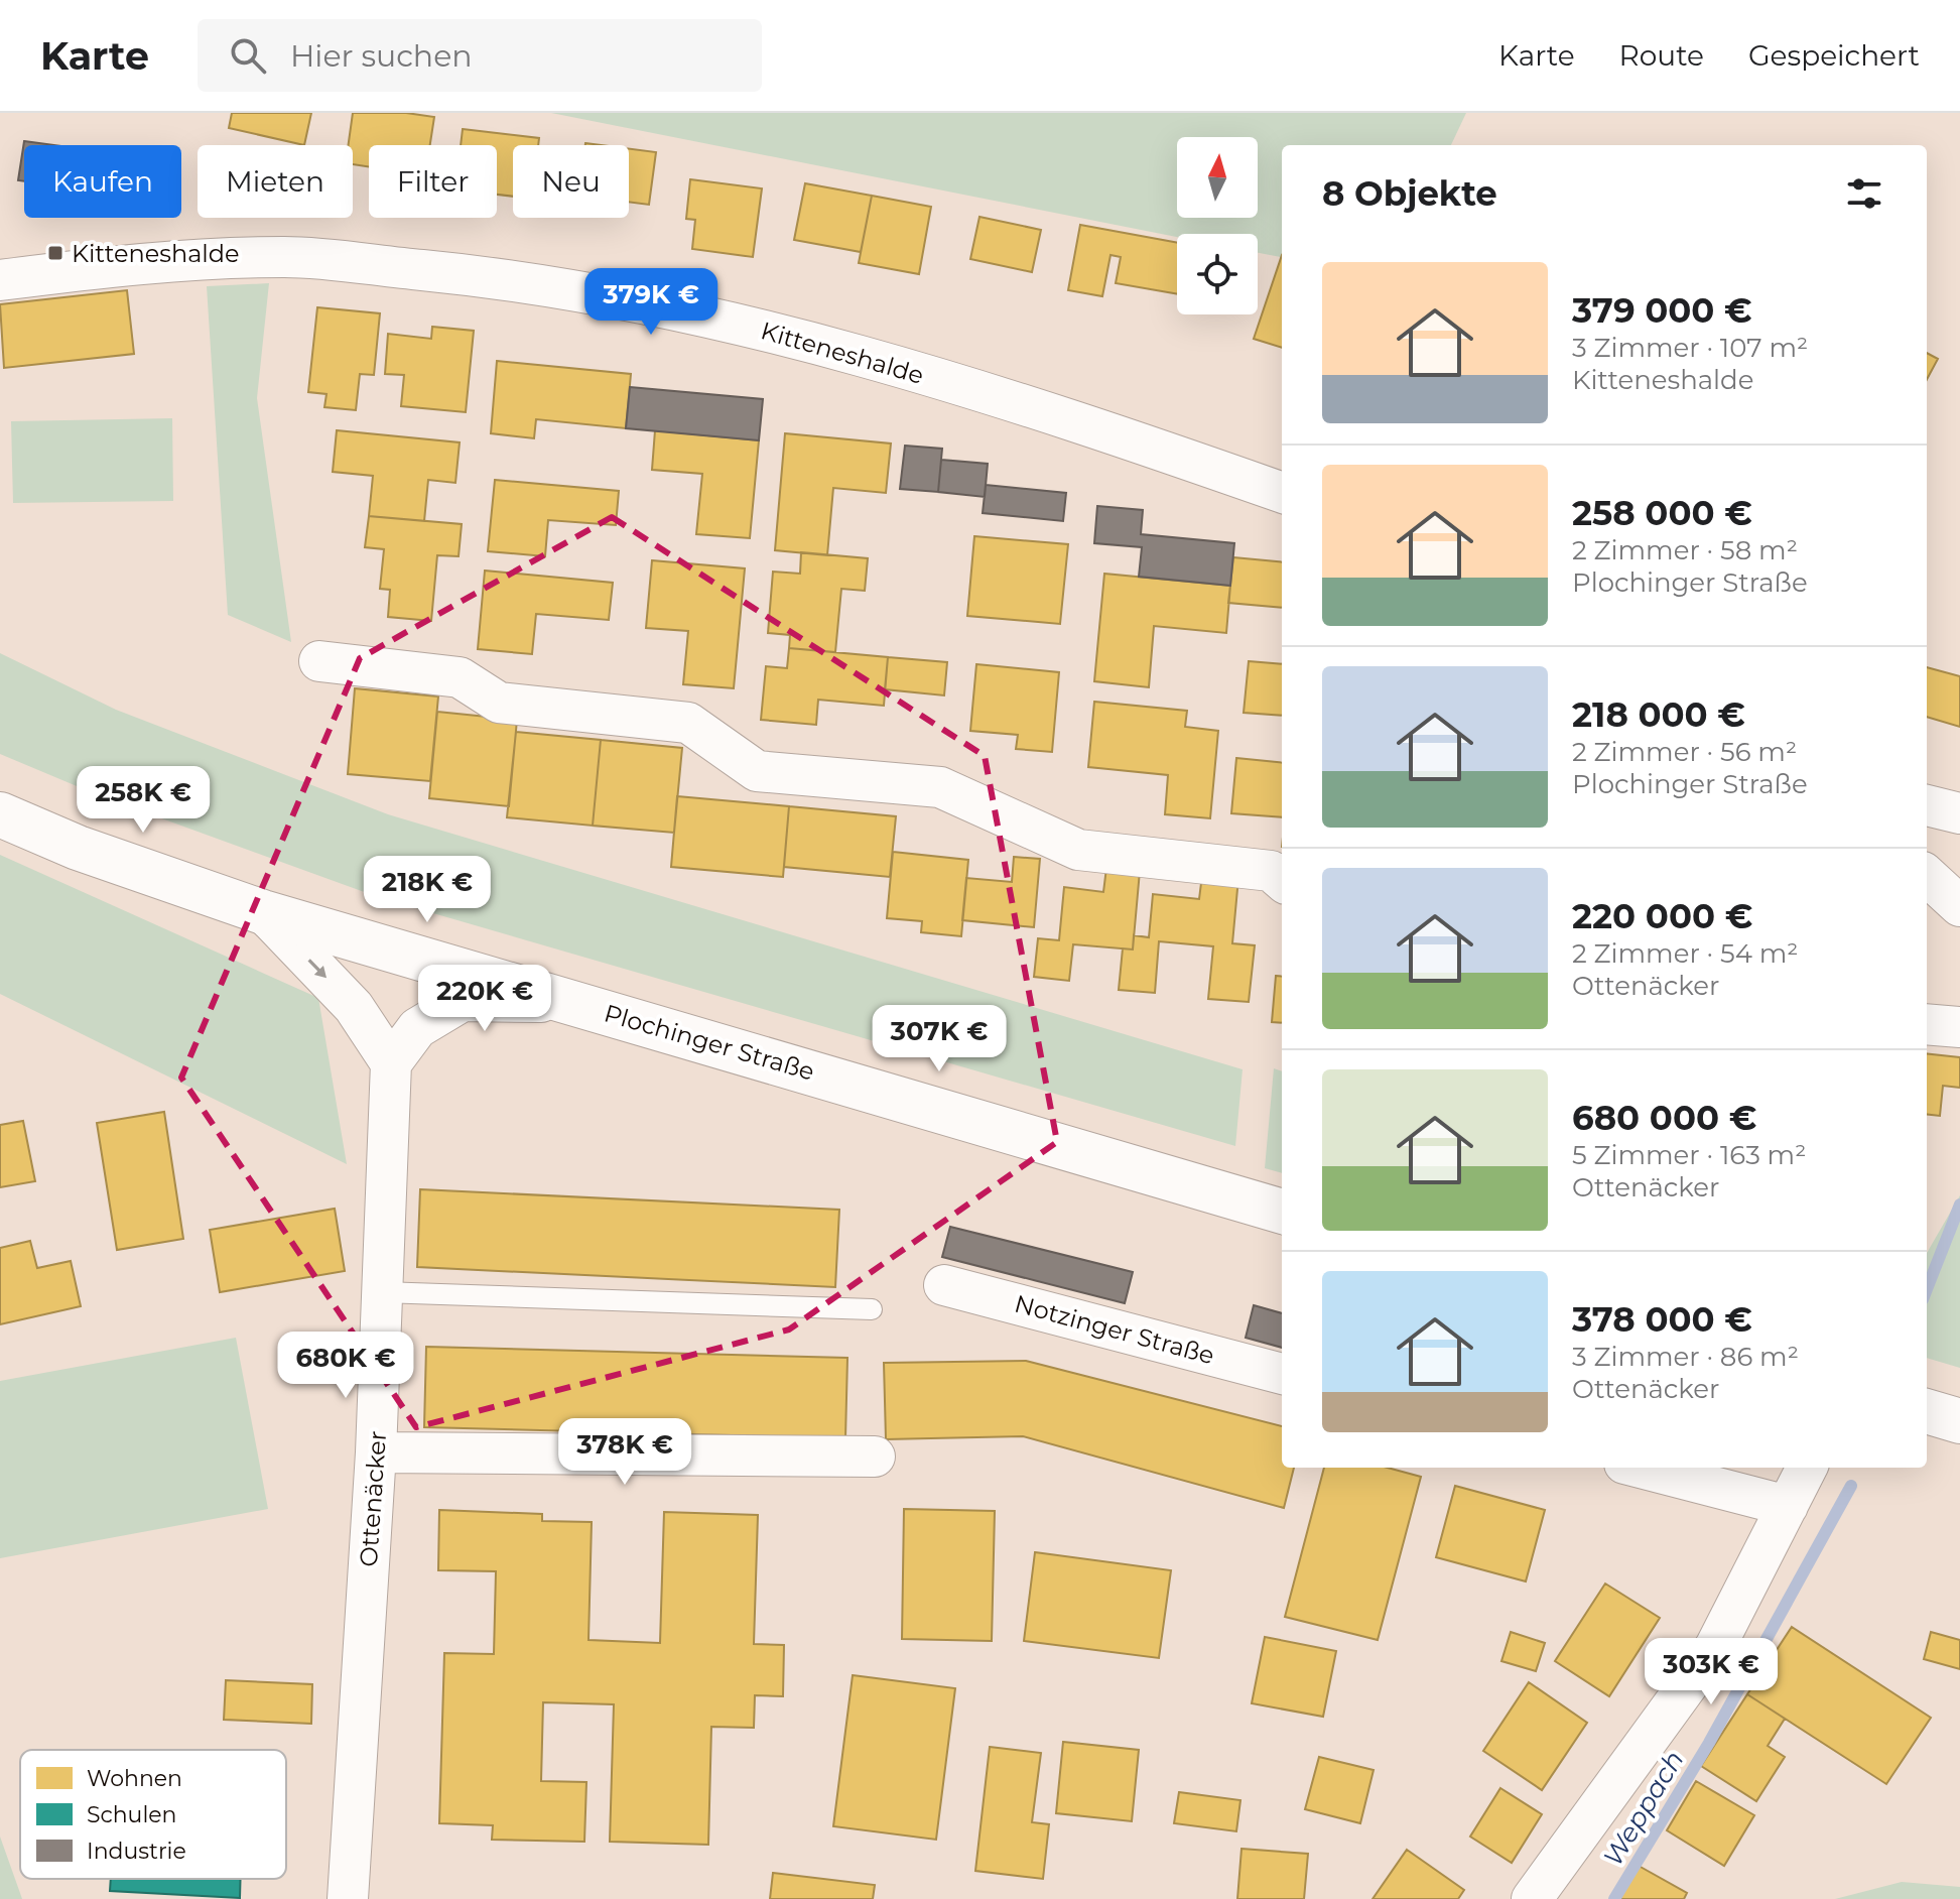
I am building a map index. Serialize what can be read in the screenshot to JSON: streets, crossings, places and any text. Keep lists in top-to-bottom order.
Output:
{
  "streets": {
    "main road": ["Plochinger Straße"],
    "street": ["Kitteneshalde", "Notzinger Straße", "Ottenäcker"]
  },
  "water": ["Weppach"],
  "places": {
    "transit": ["Kitteneshalde"]
  },
  "legend": ["Wohnen", "Schulen", "Industrie"],
  "north": "top",
  "page": {
    "header": "Karte",
    "search": "Hier suchen",
    "nav": ["Karte", "Route", "Gespeichert"],
    "chip": [
      "Kaufen",
      "Mieten",
      "Filter",
      "Neu"
    ],
    "heading": "8 Objekte",
    "list": [
      {
        "name": "379 000 €",
        "note": "3 Zimmer · 107 m² · Kitteneshalde"
      },
      {
        "name": "258 000 €",
        "note": "2 Zimmer · 58 m² · Plochinger Straße"
      },
      {
        "name": "218 000 €",
        "note": "2 Zimmer · 56 m² · Plochinger Straße"
      },
      {
        "name": "220 000 €",
        "note": "2 Zimmer · 54 m² · Ottenäcker"
      },
      {
        "name": "680 000 €",
        "note": "5 Zimmer · 163 m² · Ottenäcker"
      },
      {
        "name": "378 000 €",
        "note": "3 Zimmer · 86 m² · Ottenäcker"
      }
    ],
    "price": [
      "379K €",
      "258K €",
      "218K €",
      "220K €",
      "307K €",
      "680K €",
      "378K €",
      "303K €"
    ]
  }
}
